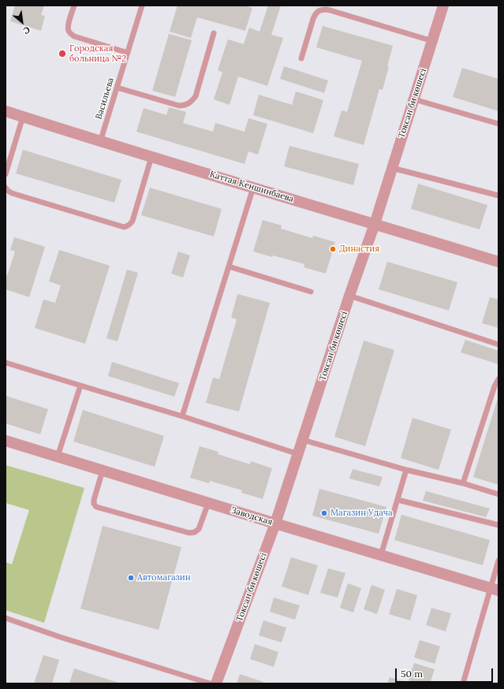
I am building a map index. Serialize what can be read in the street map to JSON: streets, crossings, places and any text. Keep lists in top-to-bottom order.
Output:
{
  "streets": {
    "street": ["Токсан би көшесі", "Каттая Кеншинбаева", "Заводская"],
    "lane": ["Васильева"]
  },
  "crossings": [
    ["Васильева", "Каттая Кеншинбаева"],
    ["Токсан би көшесі", "Каттая Кеншинбаева"],
    ["Токсан би көшесі", "Заводская"]
  ],
  "places": [
    "Городская больница №2",
    "Династия",
    "Магазин Удача",
    "Автомагазин"
  ],
  "scale_bar": "50 m",
  "north": "bottom right"
}
